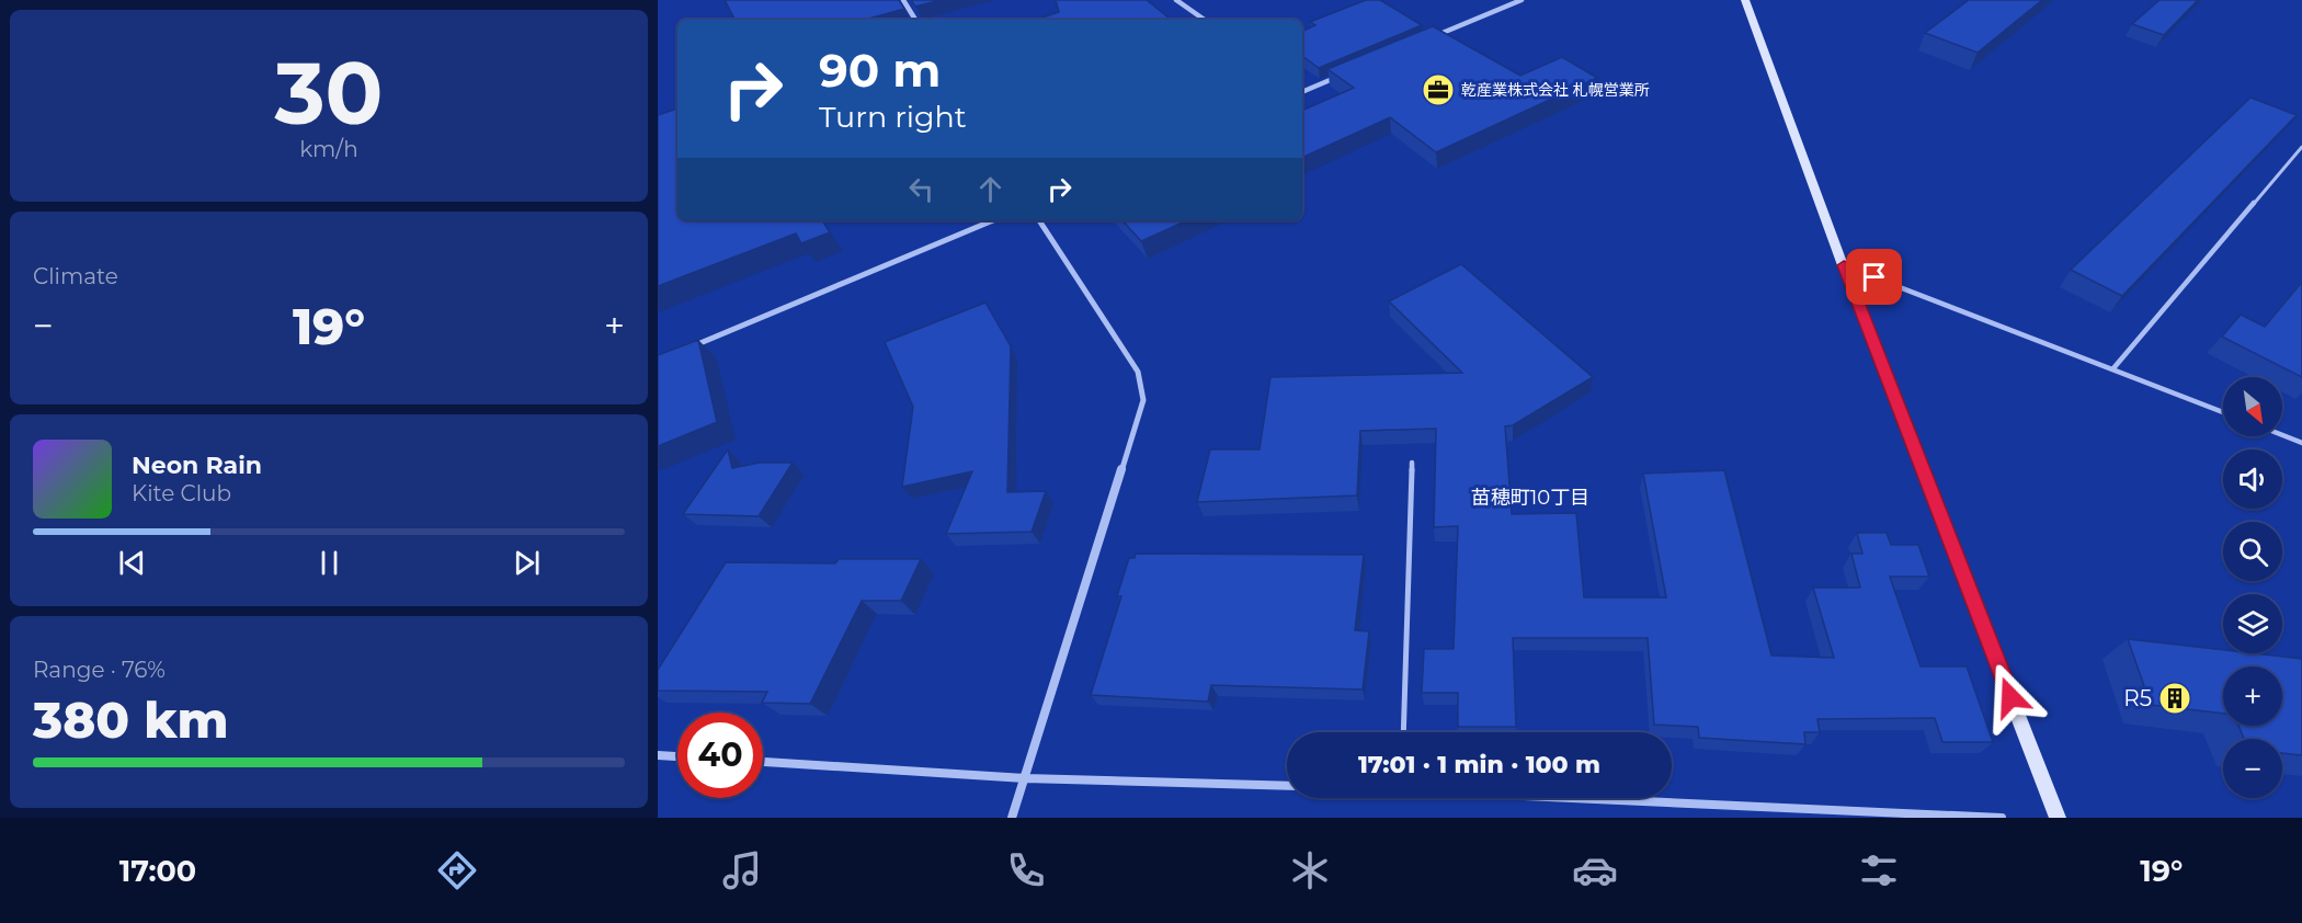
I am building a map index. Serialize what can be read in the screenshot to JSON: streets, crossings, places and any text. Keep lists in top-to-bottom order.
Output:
{
  "districts": ["苗穂町10丁目"],
  "places": {
    "office": ["乾産業株式会社 札幌営業所"],
    "building": ["R5"]
  },
  "north": "bottom right",
  "page": {
    "tile": [
      ["30", "km/h"],
      "Climate",
      ["Range · 76%", "380 km"]
    ],
    "turn": ["90 m", "Turn right"],
    "heat": ["−", "19°", "+"],
    "map_buttons": ["+", "−"],
    "song": ["Neon Rain", "Kite Club"],
    "limit": "40",
    "trip": "17:01 · 1 min · 100 m",
    "tabs": ["17:00", "19°"]
  }
}
